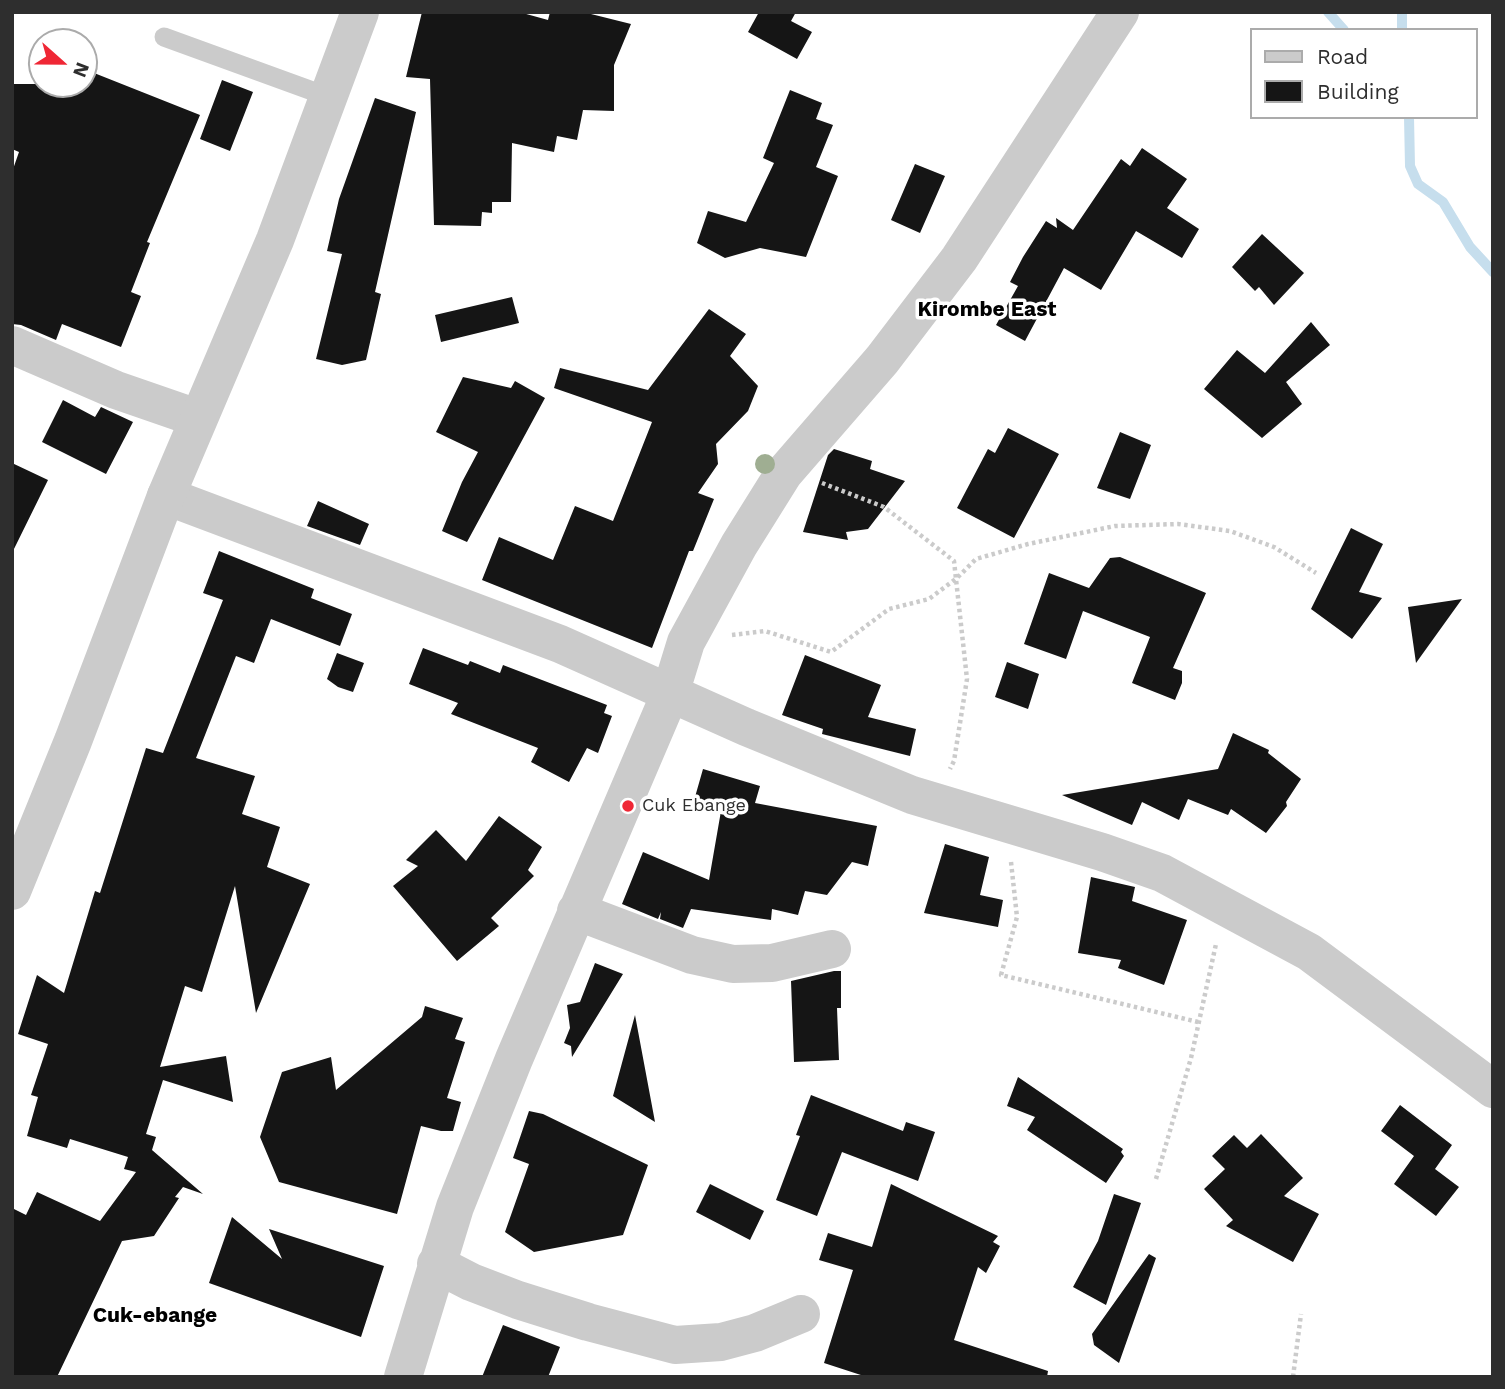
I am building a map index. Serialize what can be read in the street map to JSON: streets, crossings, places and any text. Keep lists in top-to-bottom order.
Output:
{
  "districts": ["Kirombe East", "Cuk-ebange"],
  "places": ["Cuk Ebange"],
  "legend": ["Road", "Building"],
  "north": "right"
}
